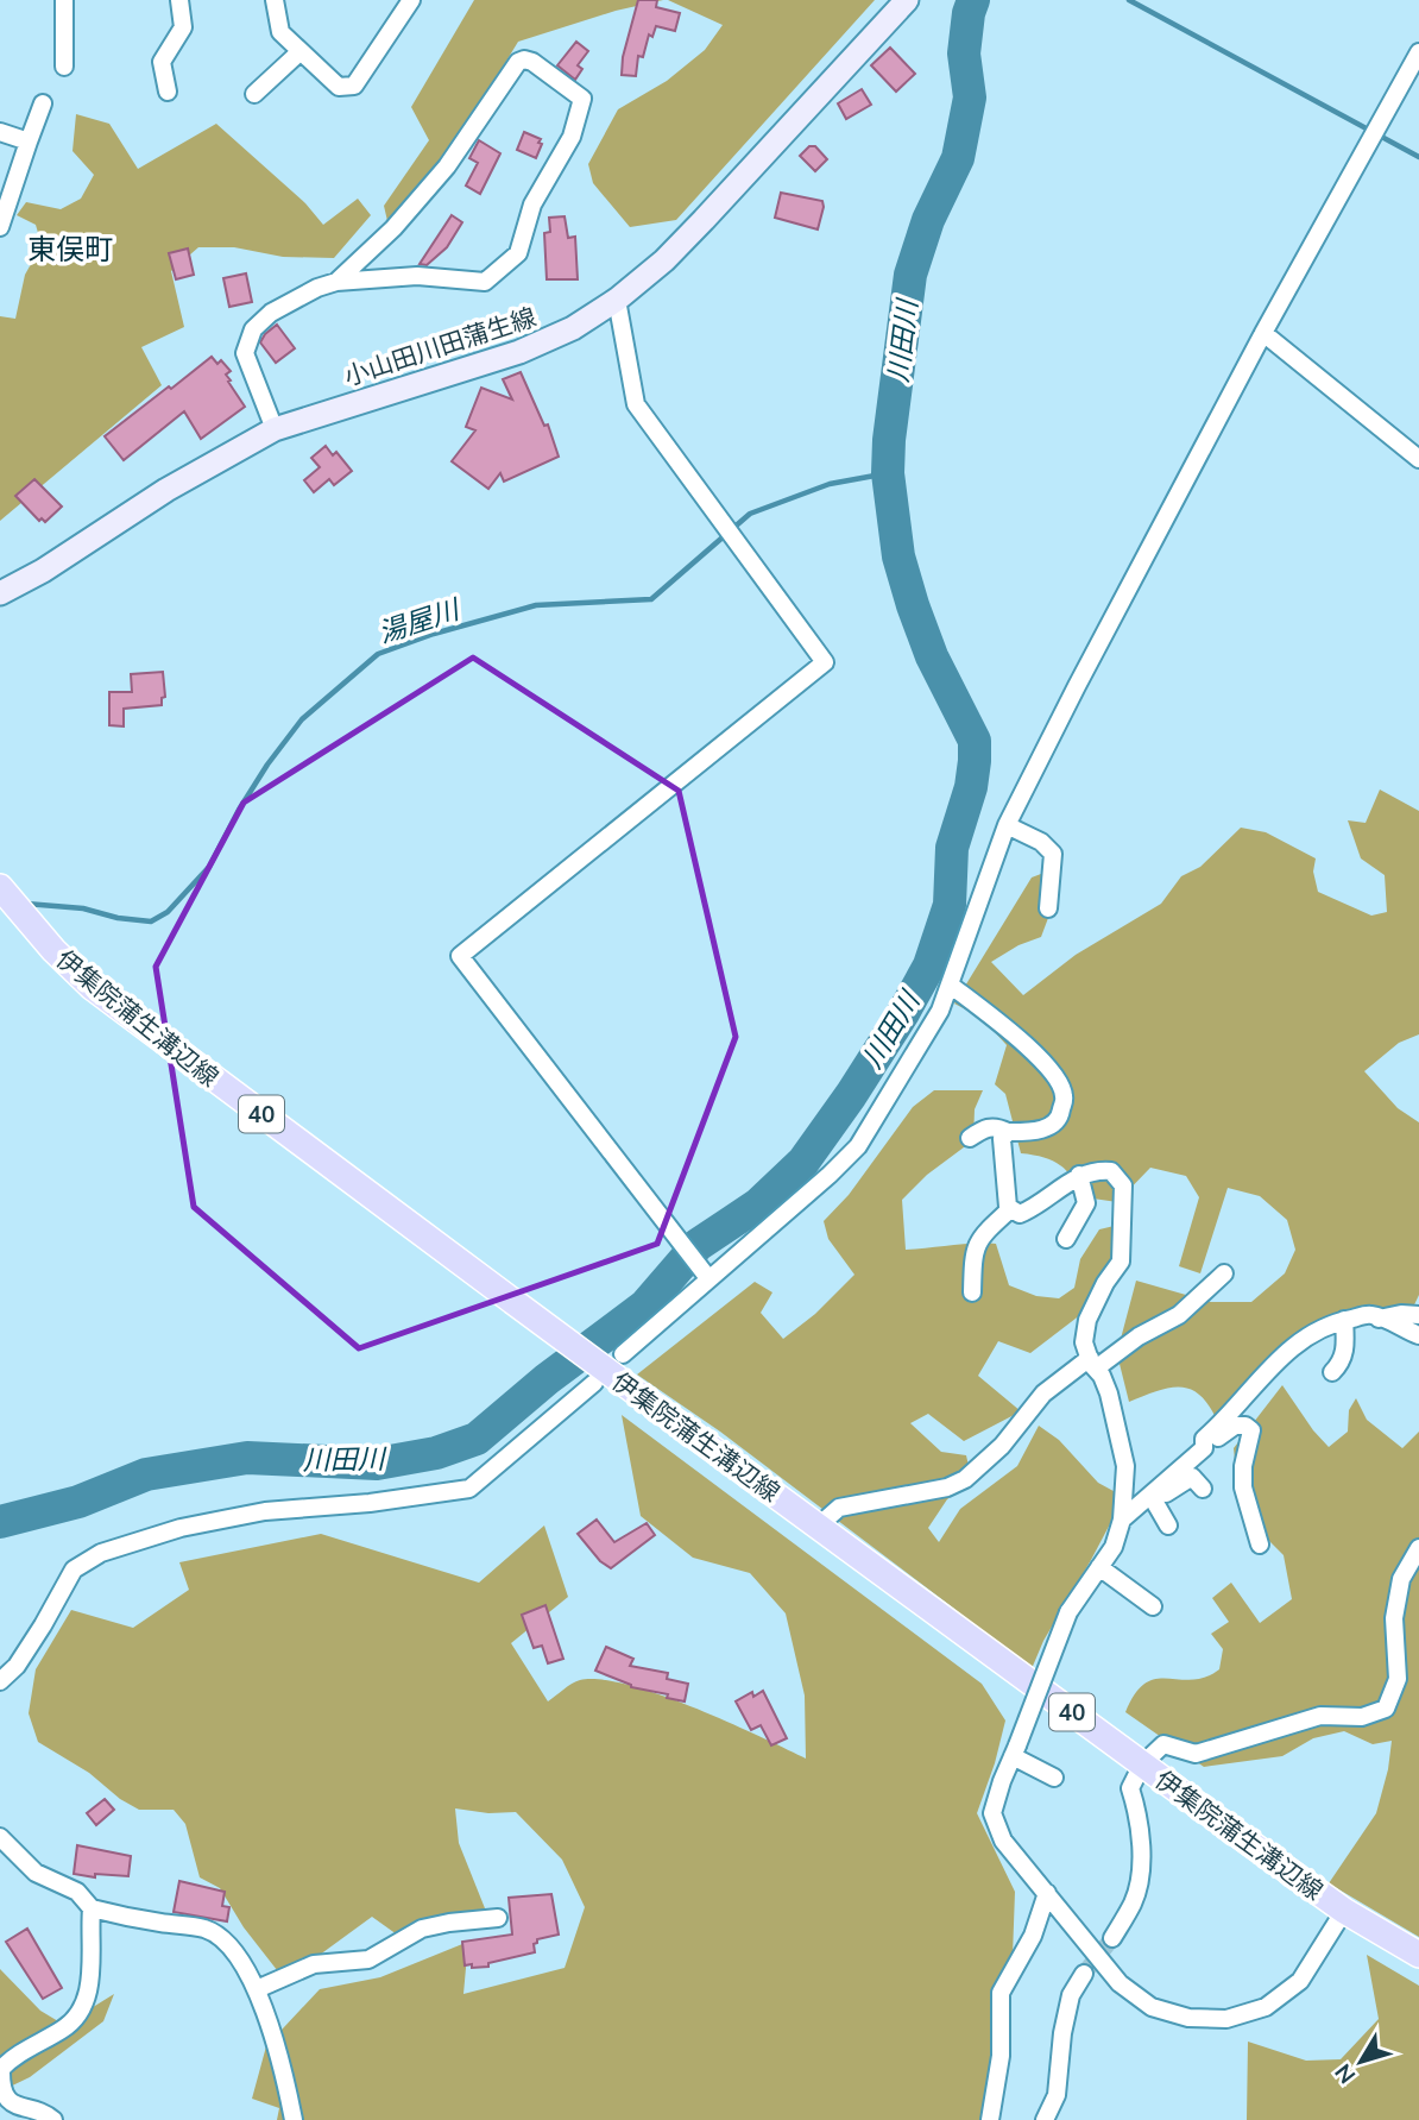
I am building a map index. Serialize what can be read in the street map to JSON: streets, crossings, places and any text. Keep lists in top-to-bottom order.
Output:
{
  "streets": {
    "main road": ["小山田川田蒲生線", "伊集院蒲生溝辺線", "40"]
  },
  "districts": ["東俣町"],
  "water": ["川田川", "湯屋川"],
  "north": "bottom left"
}
